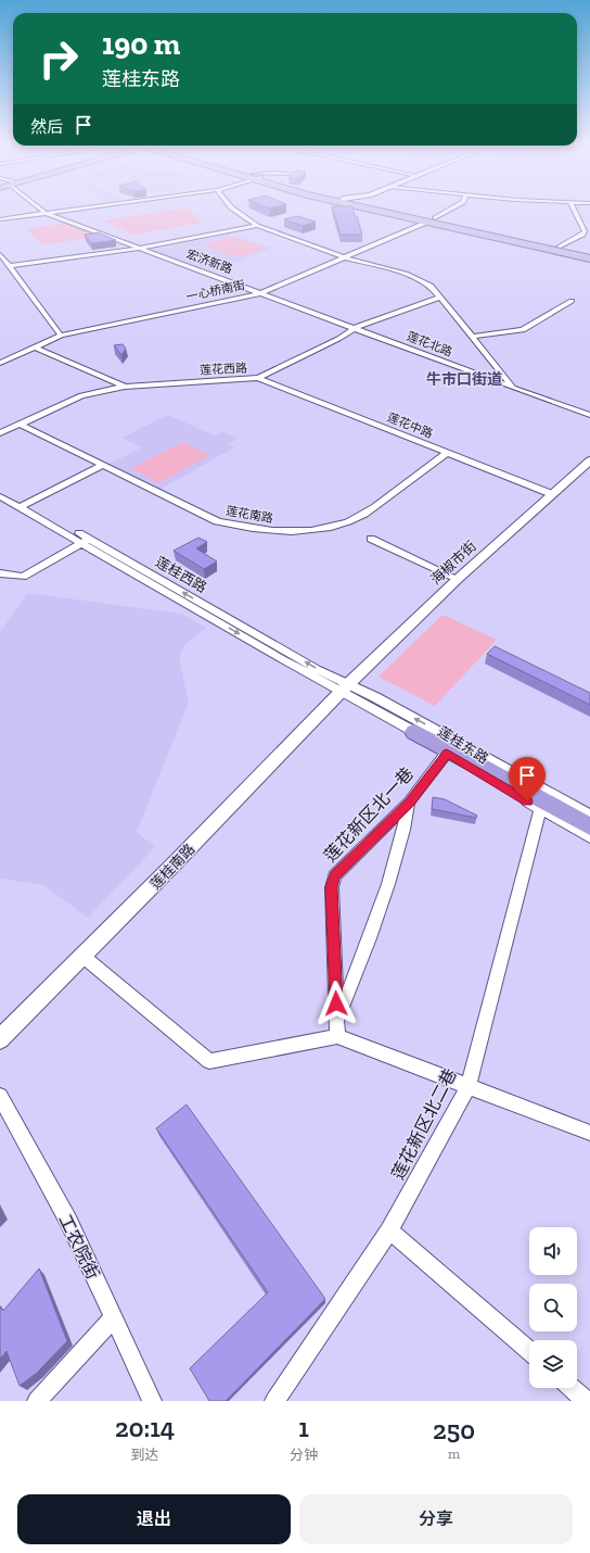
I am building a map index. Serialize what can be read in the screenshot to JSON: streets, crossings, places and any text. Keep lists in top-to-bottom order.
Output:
{
  "streets": {
    "street": [
      "宏济新路",
      "一心桥南街",
      "莲花北路",
      "莲花西路",
      "莲花中路",
      "莲花南路",
      "海椒市街",
      "莲桂西路",
      "莲桂东路",
      "莲花新区北一巷",
      "莲桂南路",
      "莲花新区北二巷",
      "工农院街"
    ]
  },
  "crossings": [
    ["宏济新路", "一心桥南街"],
    ["宏济新路", "莲花北路"],
    ["一心桥南街", "莲花北路"],
    ["莲花北路", "莲花西路"],
    ["莲花西路", "莲花中路"],
    ["莲花西路", "莲花南路"],
    ["莲花中路", "莲花南路"],
    ["莲花中路", "海椒市街"],
    ["海椒市街", "莲桂西路"],
    ["海椒市街", "莲桂东路"],
    ["海椒市街", "莲桂南路"],
    ["莲桂西路", "莲桂东路"],
    ["莲桂西路", "莲桂南路"],
    ["莲桂东路", "莲花新区北一巷"],
    ["莲桂东路", "莲桂南路"],
    ["莲桂东路", "莲花新区北二巷"]
  ],
  "districts": ["牛市口街道"],
  "page": {
    "turn": ["190 m", "莲桂东路"],
    "then": "然后",
    "eta": [
      "20:14",
      "到达",
      "1",
      "分钟",
      "250",
      "m"
    ],
    "buttons": ["退出", "分享"]
  }
}
